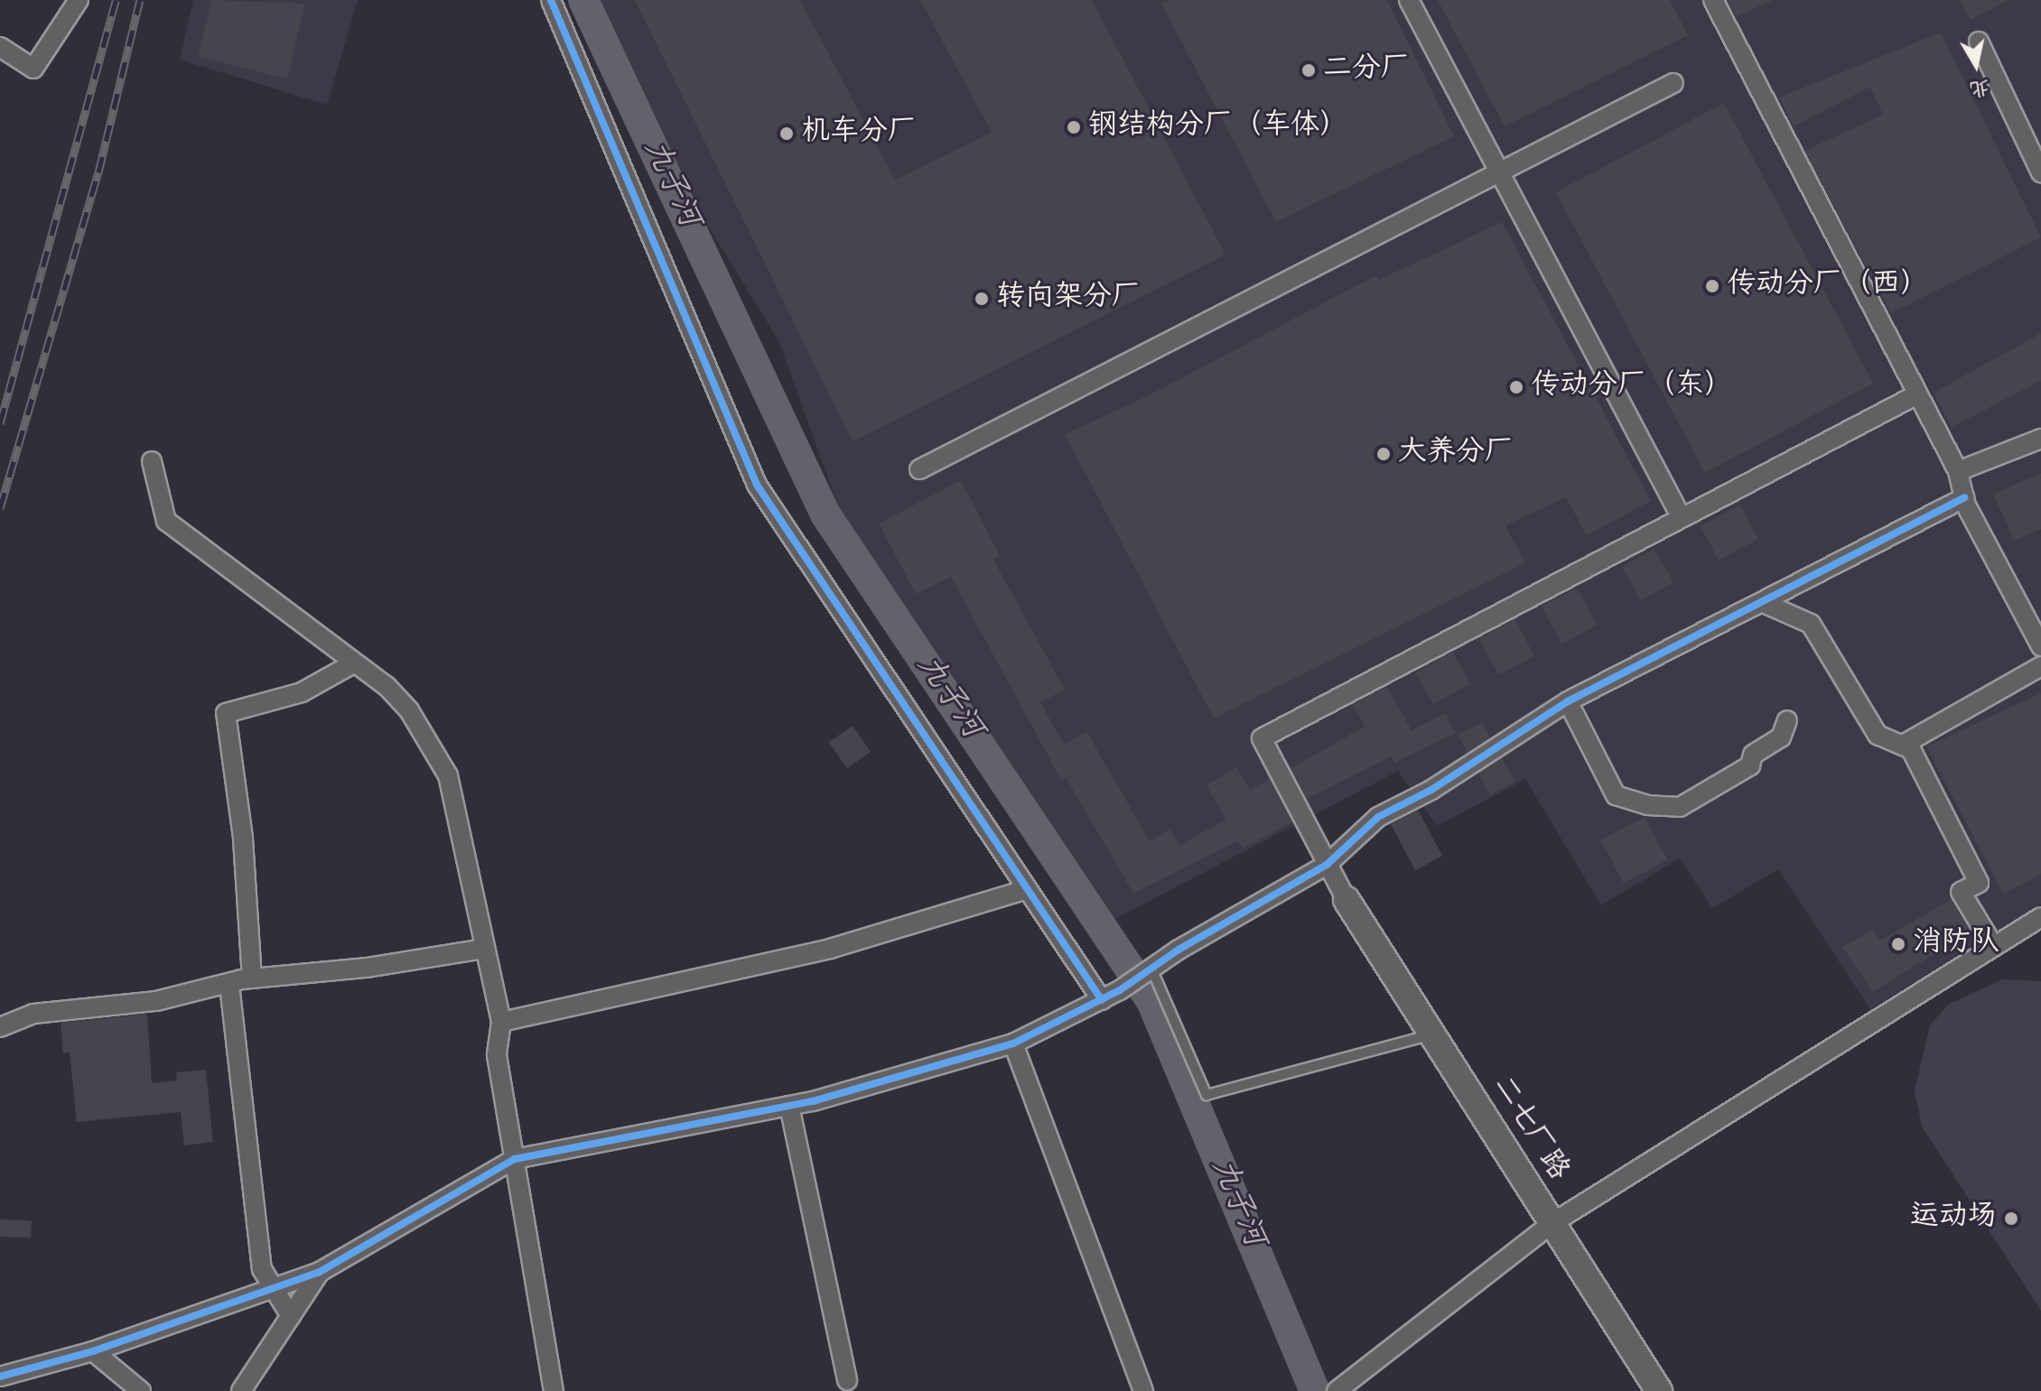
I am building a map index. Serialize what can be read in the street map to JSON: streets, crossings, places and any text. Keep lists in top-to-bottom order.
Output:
{
  "streets": {
    "street": ["二七厂路"]
  },
  "water": ["九子河"],
  "places": [
    "二分厂",
    "钢结构分厂（车体）",
    "机车分厂",
    "传动分厂（西）",
    "转向架分厂",
    "传动分厂（东）",
    "大养分厂",
    "消防队",
    "运动场"
  ],
  "north": "bottom"
}
